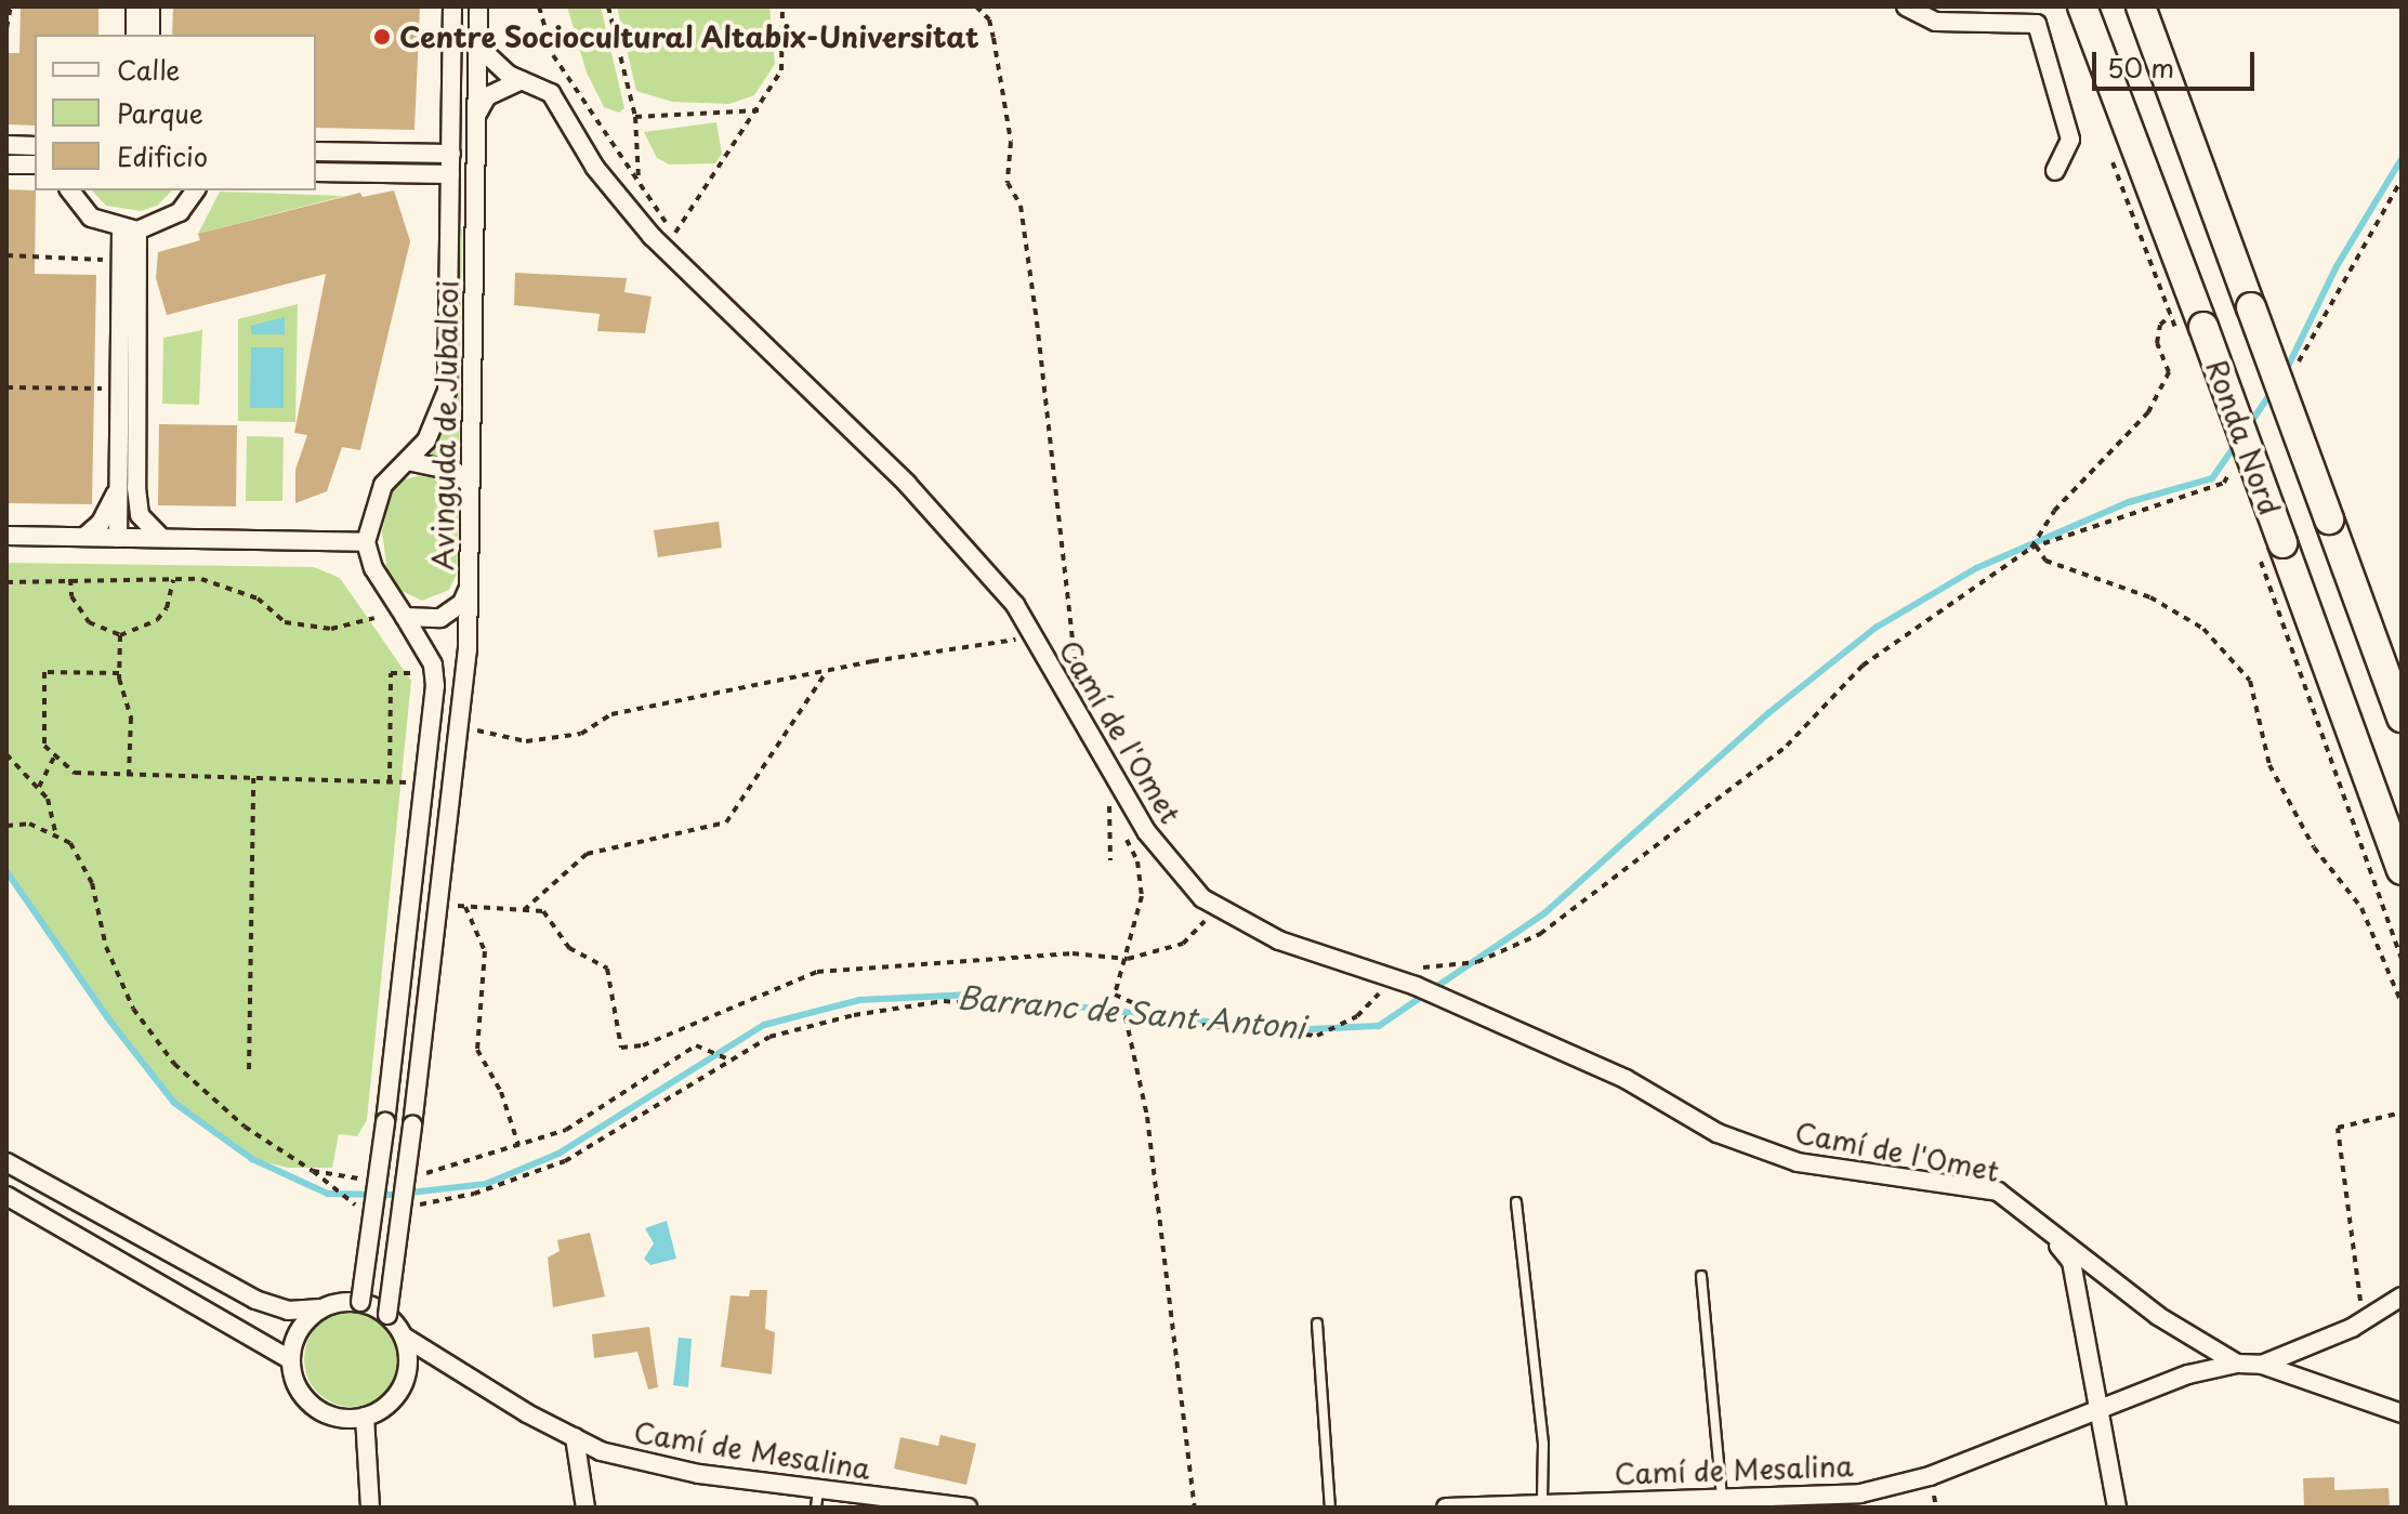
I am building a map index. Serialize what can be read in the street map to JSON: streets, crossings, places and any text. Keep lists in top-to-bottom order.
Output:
{
  "streets": {
    "main road": ["Ronda Nord"],
    "street": ["Avinguda de Jubalcoi", "Camí de l'Omet", "Camí de Mesalina"]
  },
  "crossings": [
    ["Avinguda de Jubalcoi", "Camí de l'Omet"],
    ["Camí de l'Omet", "Camí de Mesalina"]
  ],
  "water": ["Barranc de Sant Antoni"],
  "places": ["Centre Sociocultural Altabix-Universitat"],
  "legend": ["Calle", "Parque", "Edificio"],
  "scale_bar": "50 m"
}
